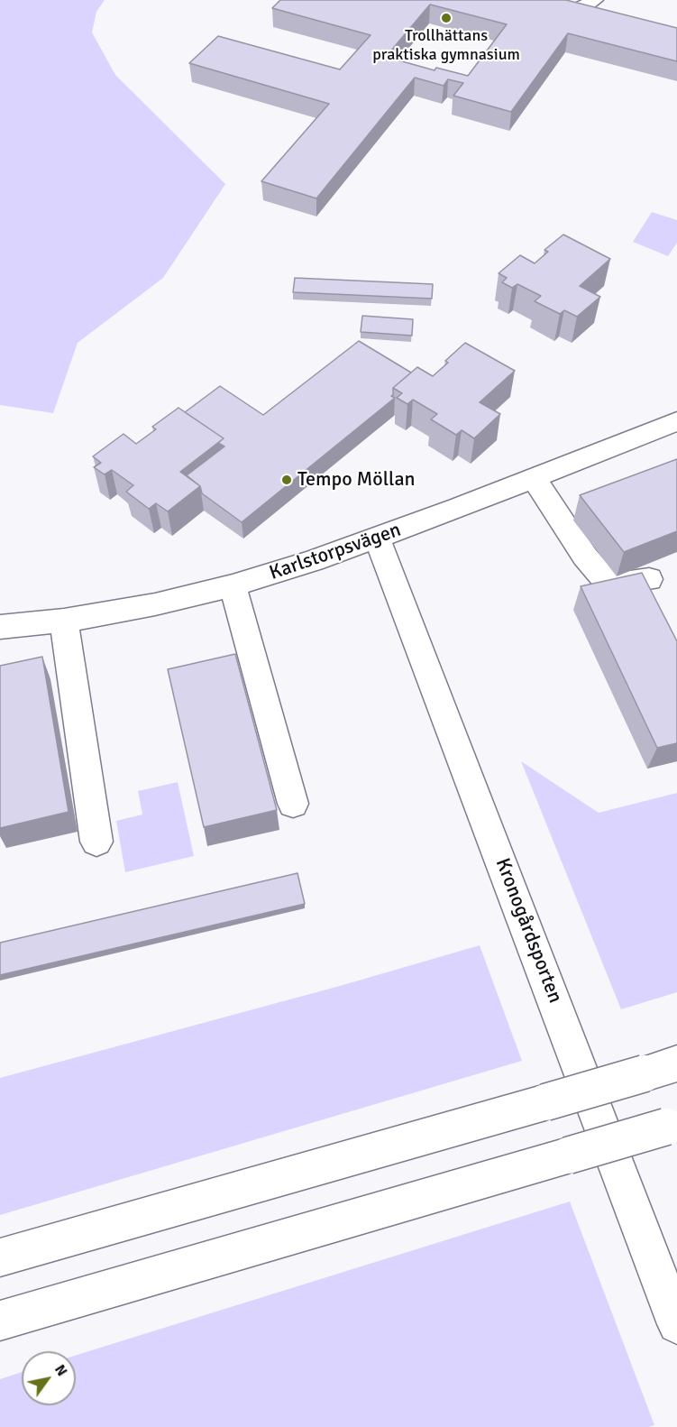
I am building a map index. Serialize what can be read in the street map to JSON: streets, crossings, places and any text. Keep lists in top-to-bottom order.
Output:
{
  "streets": {
    "main road": ["Karlstorpsvägen", "Kronogårdsporten"]
  },
  "crossings": [
    ["Karlstorpsvägen", "Kronogårdsporten"]
  ],
  "places": ["Trollhättans praktiska gymnasium", "Tempo Möllan"],
  "north": "top right"
}
